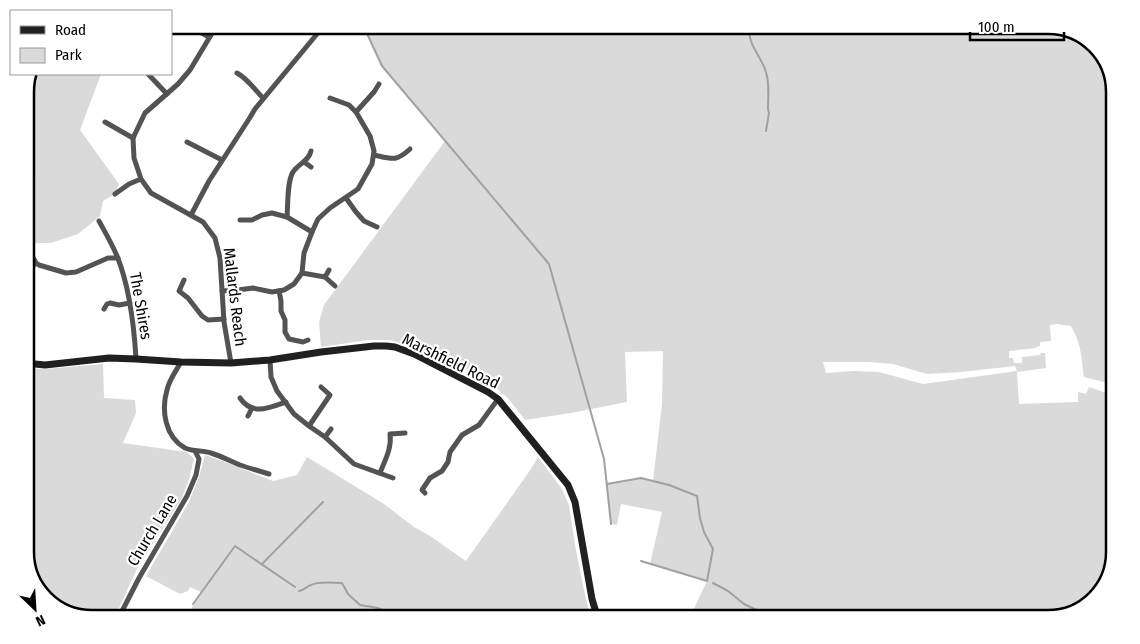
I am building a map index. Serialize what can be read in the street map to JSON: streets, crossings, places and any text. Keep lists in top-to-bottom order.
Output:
{
  "streets": {
    "street": [
      "Mallards Reach",
      "The Shires",
      "Marshfield Road",
      "Church Lane"
    ]
  },
  "crossings": [
    ["Mallards Reach", "Marshfield Road"],
    ["The Shires", "Marshfield Road"]
  ],
  "legend": ["Road", "Park"],
  "scale_bar": "100 m",
  "north": "bottom right"
}
